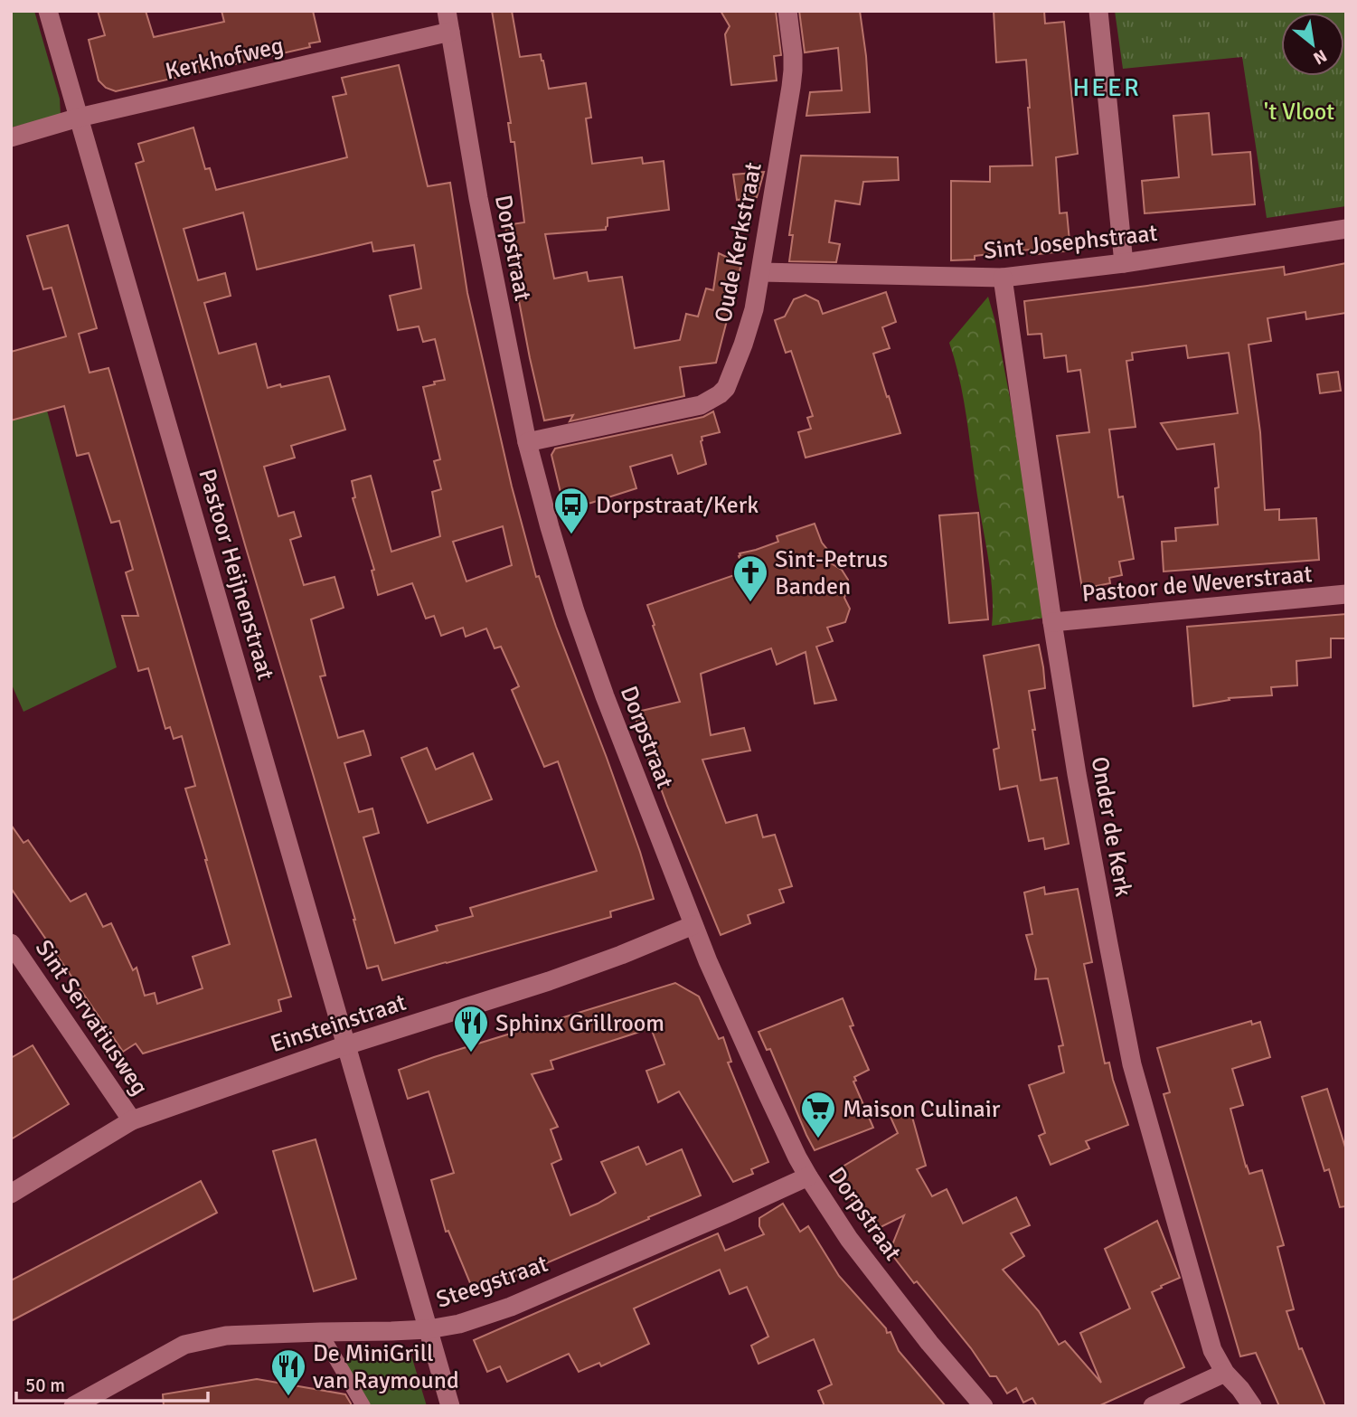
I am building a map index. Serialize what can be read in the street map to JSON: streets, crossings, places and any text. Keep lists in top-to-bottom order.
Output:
{
  "streets": {
    "street": [
      "Kerkhofweg",
      "Sint Josephstraat",
      "Oude Kerkstraat",
      "Dorpstraat",
      "Pastoor Heijnenstraat",
      "Pastoor de Weverstraat",
      "Onder de Kerk",
      "Sint Servatiusweg",
      "Einsteinstraat",
      "Steegstraat"
    ]
  },
  "crossings": [
    ["Kerkhofweg", "Dorpstraat"],
    ["Kerkhofweg", "Pastoor Heijnenstraat"],
    ["Sint Josephstraat", "Oude Kerkstraat"],
    ["Sint Josephstraat", "Onder de Kerk"],
    ["Oude Kerkstraat", "Dorpstraat"],
    ["Dorpstraat", "Einsteinstraat"],
    ["Dorpstraat", "Steegstraat"],
    ["Pastoor Heijnenstraat", "Einsteinstraat"],
    ["Pastoor Heijnenstraat", "Steegstraat"],
    ["Pastoor de Weverstraat", "Onder de Kerk"],
    ["Sint Servatiusweg", "Einsteinstraat"]
  ],
  "districts": ["HEER"],
  "parks": ["'t Vloot"],
  "places": {
    "bus stop": ["Dorpstraat/Kerk"],
    "church": ["Sint-Petrus Banden"],
    "restaurant": ["Sphinx Grillroom", "De MiniGrill van Raymound"],
    "supermarket": ["Maison Culinair"]
  },
  "scale_bar": "50 m",
  "north": "bottom right"
}
